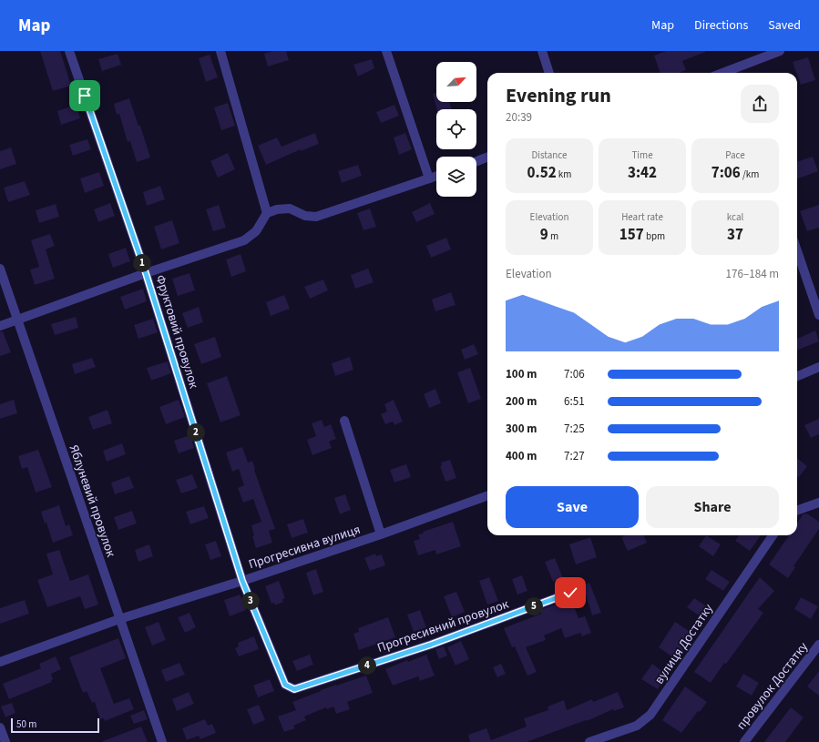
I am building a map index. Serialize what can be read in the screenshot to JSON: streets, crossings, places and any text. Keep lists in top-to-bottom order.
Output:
{
  "streets": {
    "street": [
      "Фруктовий провулок",
      "Яблуневий провулок",
      "Прогресивна вулиця",
      "Прогресивний провулок",
      "вулиця Достатку",
      "провулок Достатку"
    ]
  },
  "crossings": [
    ["Фруктовий провулок", "Прогресивна вулиця"],
    ["Фруктовий провулок", "Прогресивний провулок"],
    ["Яблуневий провулок", "Прогресивна вулиця"],
    ["Прогресивна вулиця", "Прогресивний провулок"]
  ],
  "scale_bar": "50 m",
  "north": "top right",
  "page": {
    "header": "Map",
    "nav": ["Map", "Directions", "Saved"],
    "heading": ["Evening run", "20:39"],
    "stats": [
      ["Distance", "0.52 km"],
      ["Time", "3:42"],
      ["Pace", "7:06 /km"],
      ["Elevation", "9 m"],
      ["Heart rate", "157 bpm"],
      ["kcal", "37"]
    ],
    "pins": [
      "1",
      "2",
      "3",
      "5",
      "4"
    ],
    "chart": ["Elevation", "176–184 m"],
    "list": [
      {
        "name": "100 m",
        "note": "7:06"
      },
      {
        "name": "200 m",
        "note": "6:51"
      },
      {
        "name": "300 m",
        "note": "7:25"
      },
      {
        "name": "400 m",
        "note": "7:27"
      }
    ],
    "buttons": ["Save", "Share"],
    "scale": "50 m"
  }
}
